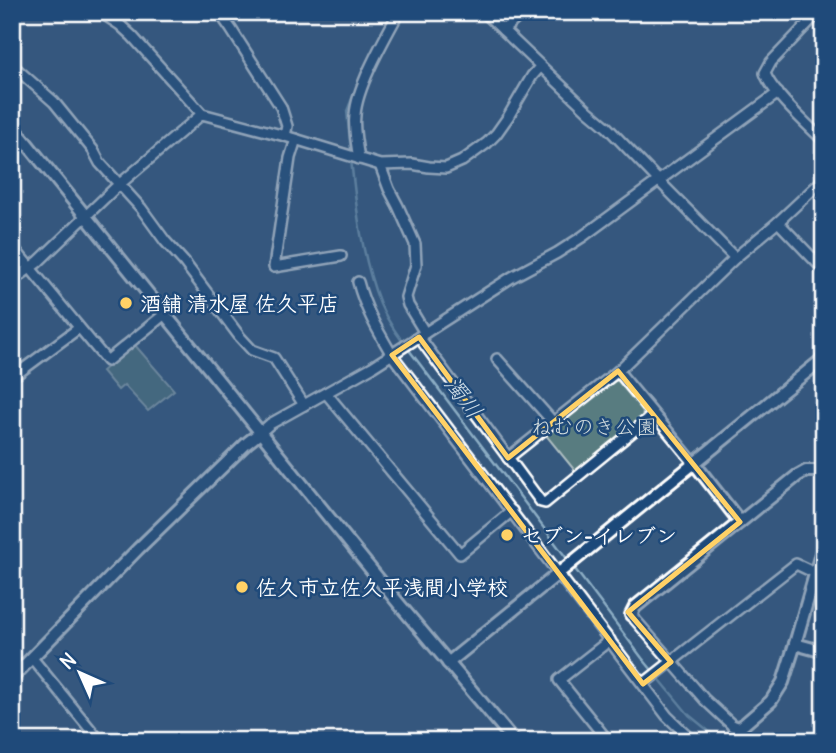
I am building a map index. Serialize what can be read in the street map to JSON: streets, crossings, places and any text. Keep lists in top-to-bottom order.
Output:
{
  "water": ["濁川"],
  "parks": ["ねむのき公園"],
  "places": ["酒舗 清水屋 佐久平店", "セブン-イレブン", "佐久市立佐久平浅間小学校"],
  "north": "top left"
}
